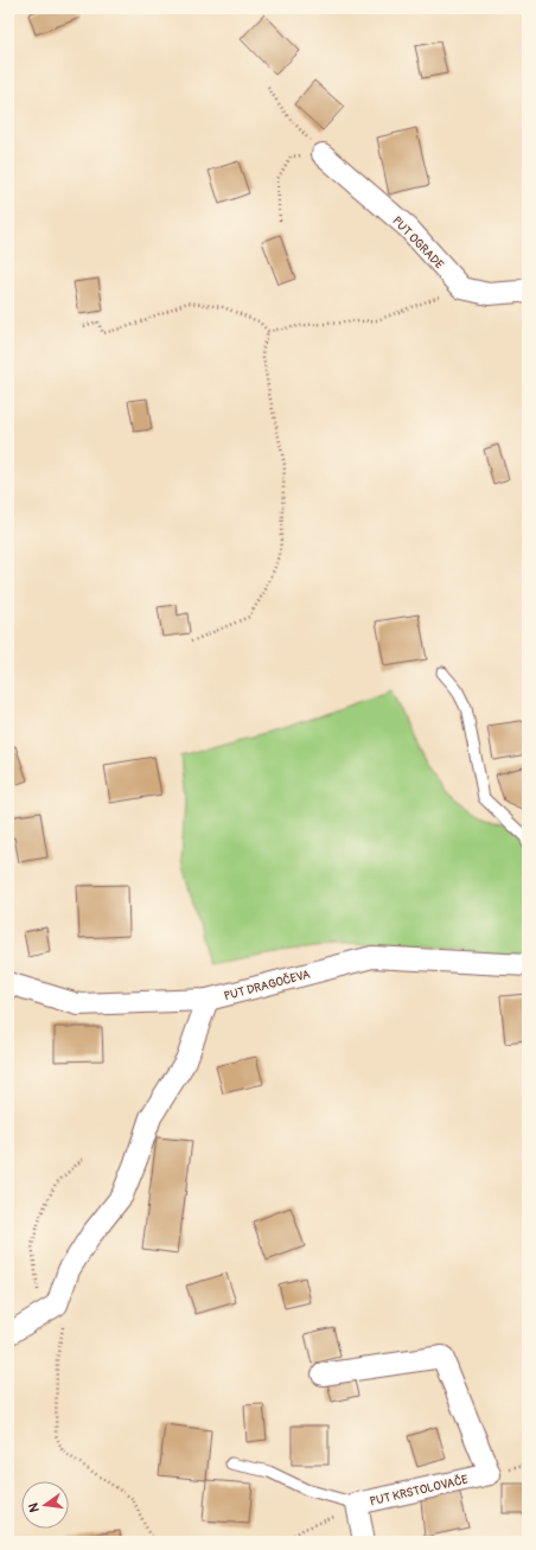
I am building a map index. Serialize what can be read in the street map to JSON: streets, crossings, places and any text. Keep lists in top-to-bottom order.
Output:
{
  "streets": {
    "street": ["PUT OGRADE", "PUT DRAGOČEVA", "PUT KRSTOLOVAČE"]
  },
  "north": "left"
}
